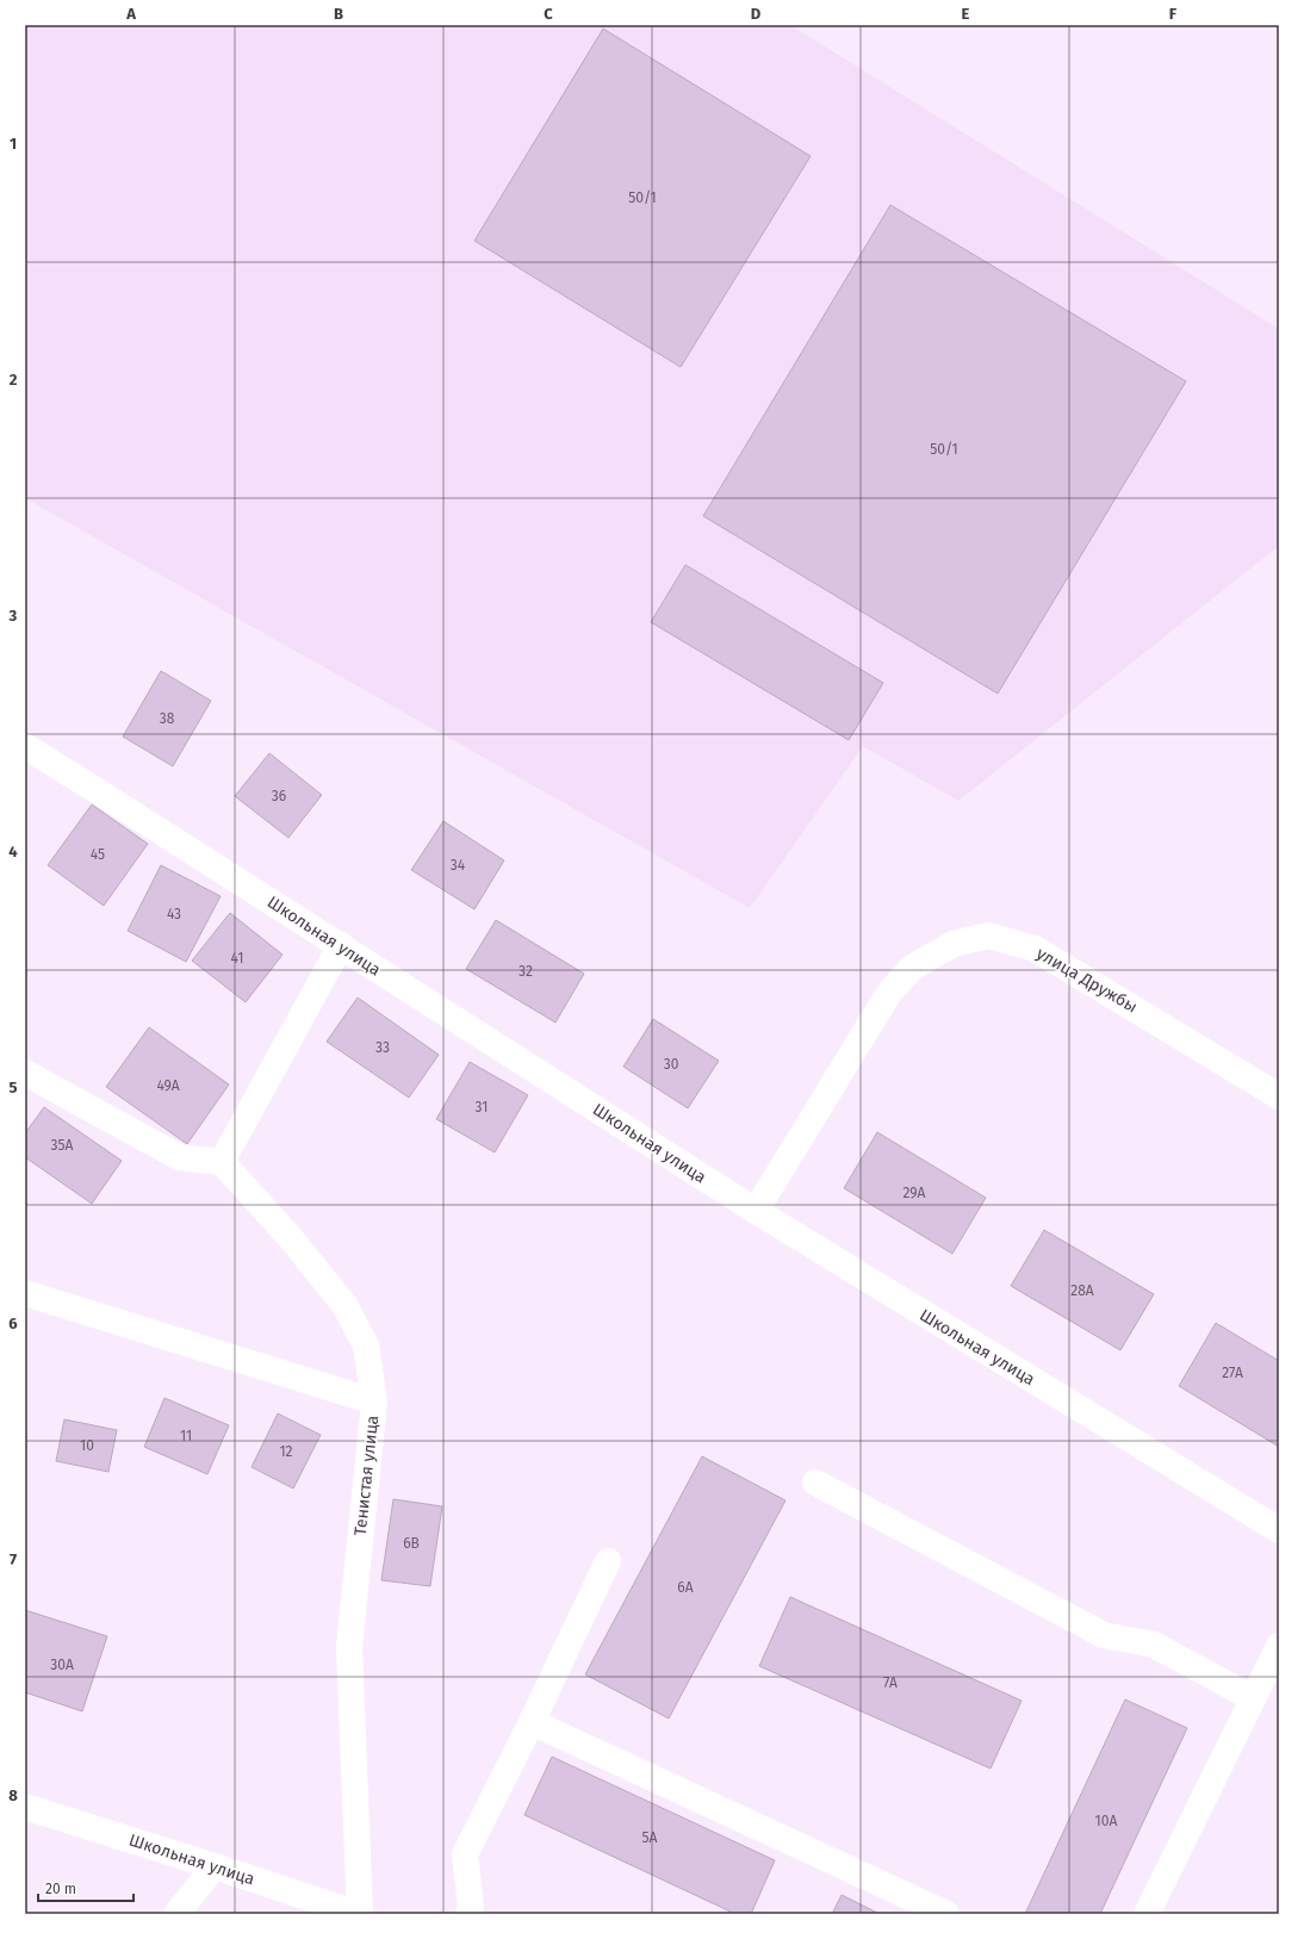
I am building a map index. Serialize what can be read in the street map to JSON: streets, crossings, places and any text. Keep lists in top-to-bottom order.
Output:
{
  "streets": {
    "street": ["Школьная улица", "улица Дружбы", "Тенистая улица"]
  },
  "crossings": [
    ["Школьная улица", "улица Дружбы"],
    ["Школьная улица", "Тенистая улица"]
  ],
  "house_numbers": [
    "50/1",
    "50/1",
    "38",
    "36",
    "45",
    "34",
    "43",
    "41",
    "32",
    "33",
    "30",
    "49А",
    "31",
    "35А",
    "29А",
    "28А",
    "27А",
    "11",
    "10",
    "12",
    "6В",
    "6А",
    "30А",
    "7А",
    "10А",
    "5А"
  ],
  "scale_bar": "20 m",
  "grid": {
    "columns": [
      "A",
      "B",
      "C",
      "D",
      "E",
      "F"
    ],
    "rows": [
      "1",
      "2",
      "3",
      "4",
      "5",
      "6",
      "7",
      "8"
    ]
  }
}
